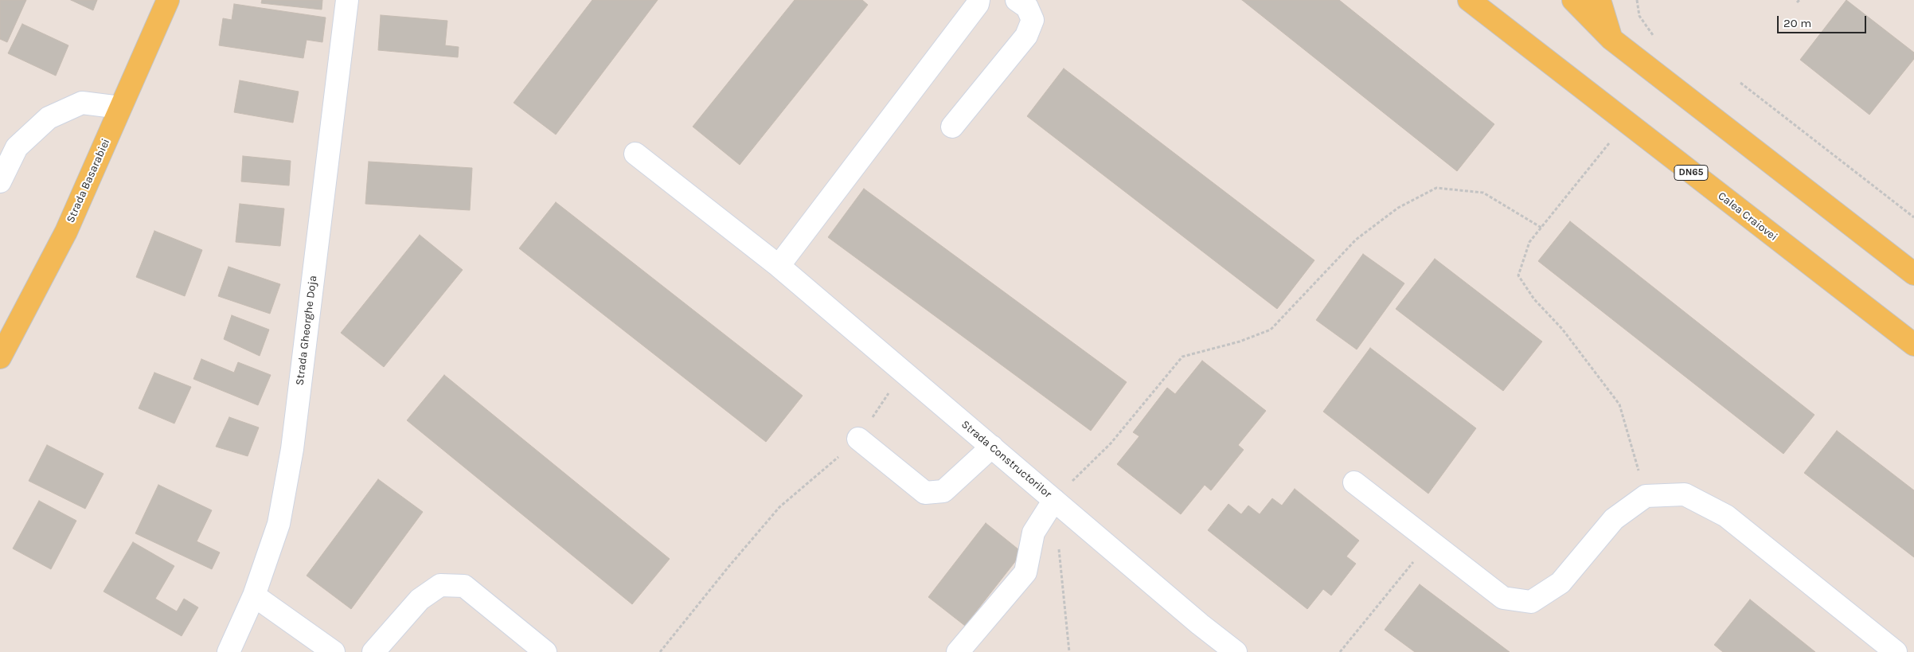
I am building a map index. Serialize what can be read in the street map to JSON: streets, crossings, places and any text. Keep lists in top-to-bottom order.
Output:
{
  "streets": {
    "main road": ["DN65", "Strada Basarabiei", "Calea Craiovei"],
    "street": ["Strada Gheorghe Doja", "Strada Constructorilor"]
  },
  "scale_bar": "20 m"
}
